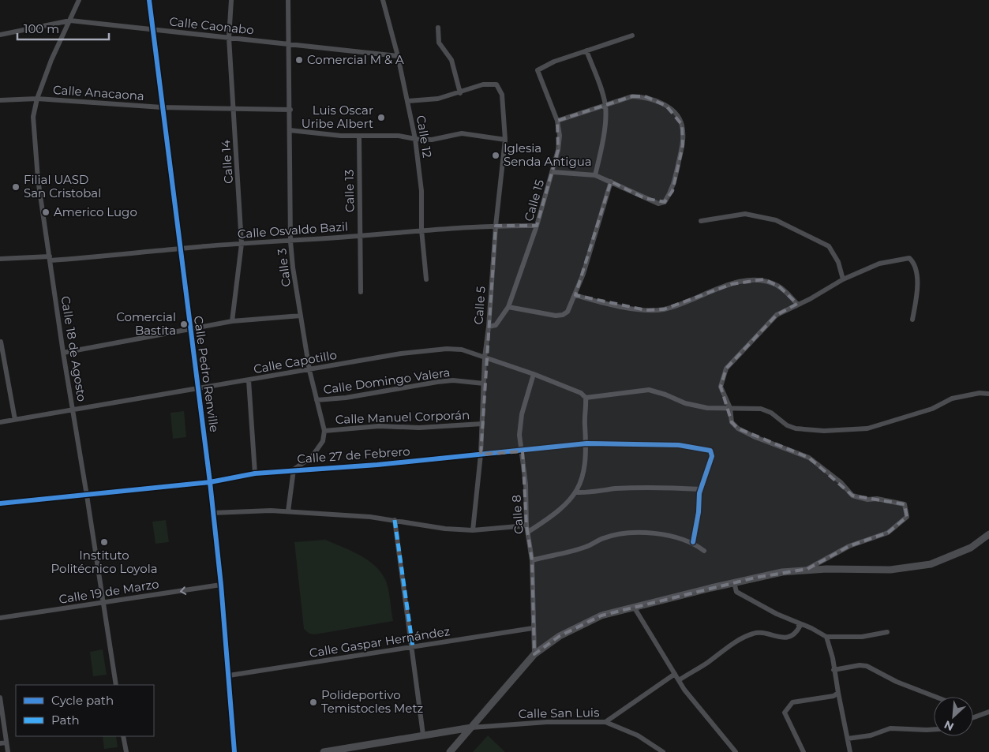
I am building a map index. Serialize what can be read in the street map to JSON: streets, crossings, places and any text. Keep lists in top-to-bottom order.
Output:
{
  "streets": {
    "street": [
      "Calle Caonabo",
      "Calle Anacaona",
      "Calle 12",
      "Calle 14",
      "Calle 13",
      "Calle 15",
      "Calle Osvaldo Bazil",
      "Calle 3",
      "Calle 5",
      "Calle 18 de Agosto",
      "Calle Capotillo",
      "Calle Pedro Renville",
      "Calle Domingo Valera",
      "Calle Manuel Corporán",
      "Calle 27 de Febrero",
      "Calle 8",
      "Calle 19 de Marzo",
      "Calle Gaspar Hernández",
      "Calle San Luis"
    ]
  },
  "crossings": [
    ["Calle Caonabo", "Calle 12"],
    ["Calle Caonabo", "Calle 14"],
    ["Calle Caonabo", "Calle 3"],
    ["Calle Caonabo", "Calle 18 de Agosto"],
    ["Calle Caonabo", "Calle Pedro Renville"],
    ["Calle Anacaona", "Calle 14"],
    ["Calle Anacaona", "Calle 3"],
    ["Calle Anacaona", "Calle 18 de Agosto"],
    ["Calle Anacaona", "Calle Pedro Renville"],
    ["Calle 12", "Calle Osvaldo Bazil"],
    ["Calle 14", "Calle Osvaldo Bazil"],
    ["Calle 13", "Calle Osvaldo Bazil"],
    ["Calle 15", "Calle Osvaldo Bazil"],
    ["Calle 15", "Calle 5"],
    ["Calle Osvaldo Bazil", "Calle 3"],
    ["Calle Osvaldo Bazil", "Calle 5"],
    ["Calle Osvaldo Bazil", "Calle 18 de Agosto"],
    ["Calle Osvaldo Bazil", "Calle Pedro Renville"],
    ["Calle 3", "Calle Capotillo"],
    ["Calle 3", "Calle Domingo Valera"],
    ["Calle 3", "Calle Manuel Corporán"],
    ["Calle 5", "Calle Capotillo"],
    ["Calle 5", "Calle Domingo Valera"],
    ["Calle 5", "Calle Manuel Corporán"],
    ["Calle 5", "Calle 27 de Febrero"],
    ["Calle 18 de Agosto", "Calle Capotillo"],
    ["Calle 18 de Agosto", "Calle 27 de Febrero"],
    ["Calle 18 de Agosto", "Calle 19 de Marzo"],
    ["Calle Capotillo", "Calle Pedro Renville"],
    ["Calle Capotillo", "Calle 8"],
    ["Calle Pedro Renville", "Calle 27 de Febrero"],
    ["Calle Pedro Renville", "Calle 19 de Marzo"],
    ["Calle Pedro Renville", "Calle Gaspar Hernández"],
    ["Calle 27 de Febrero", "Calle 8"],
    ["Calle 8", "Calle Gaspar Hernández"]
  ],
  "one_way": ["Calle 19 de Marzo"],
  "places": [
    "Comercial M & A",
    "Luis Oscar Uribe Albert",
    "Iglesia Senda Antigua",
    "Filial UASD San Cristobal",
    "Americo Lugo",
    "Comercial Bastita",
    "Instituto Politécnico Loyola",
    "Polideportivo Temistocles Metz"
  ],
  "legend": ["Cycle path", "Path"],
  "scale_bar": "100 m",
  "north": "bottom left"
}
